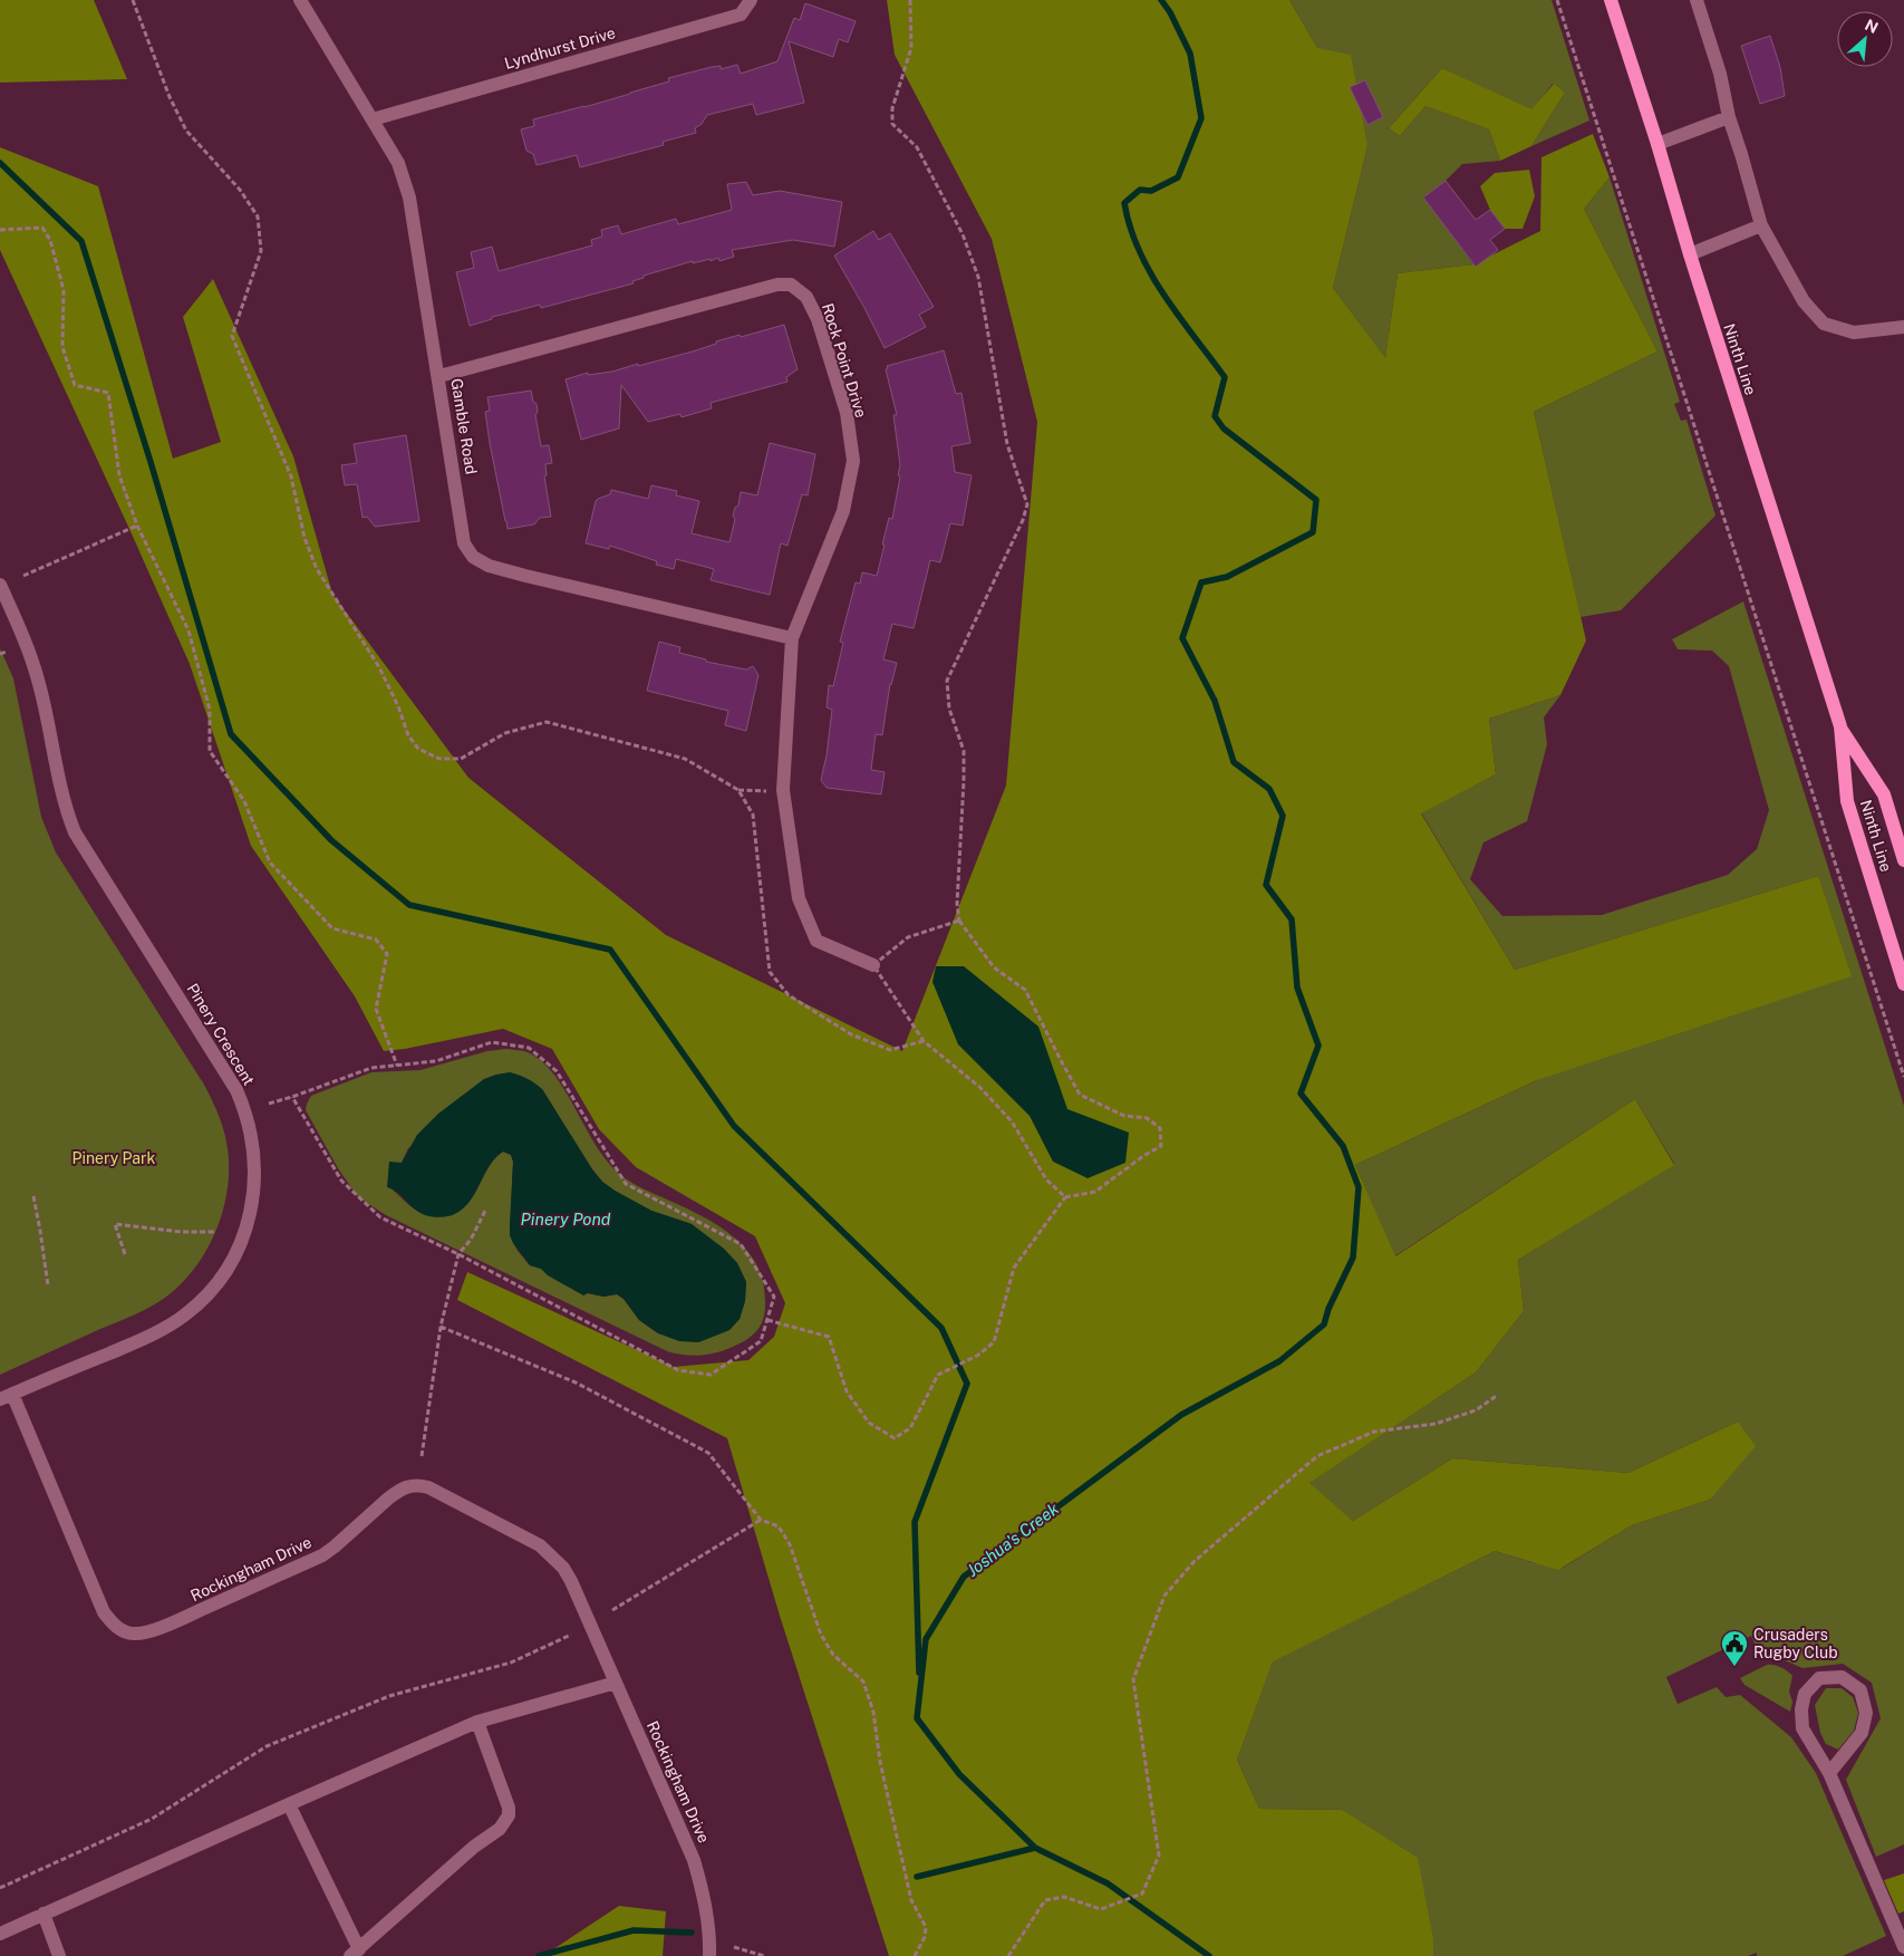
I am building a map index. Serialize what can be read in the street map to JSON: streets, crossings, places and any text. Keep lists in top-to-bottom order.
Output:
{
  "streets": {
    "main road": ["Ninth Line"],
    "street": [
      "Lyndhurst Drive",
      "Rock Point Drive",
      "Gamble Road",
      "Pinery Crescent",
      "Rockingham Drive"
    ]
  },
  "crossings": [
    ["Lyndhurst Drive", "Gamble Road"],
    ["Rock Point Drive", "Gamble Road"],
    ["Pinery Crescent", "Rockingham Drive"]
  ],
  "water": ["Pinery Pond", "Joshua's Creek"],
  "parks": ["Pinery Park"],
  "places": {
    "public building": ["Crusaders Rugby Club"]
  },
  "north": "top right"
}
